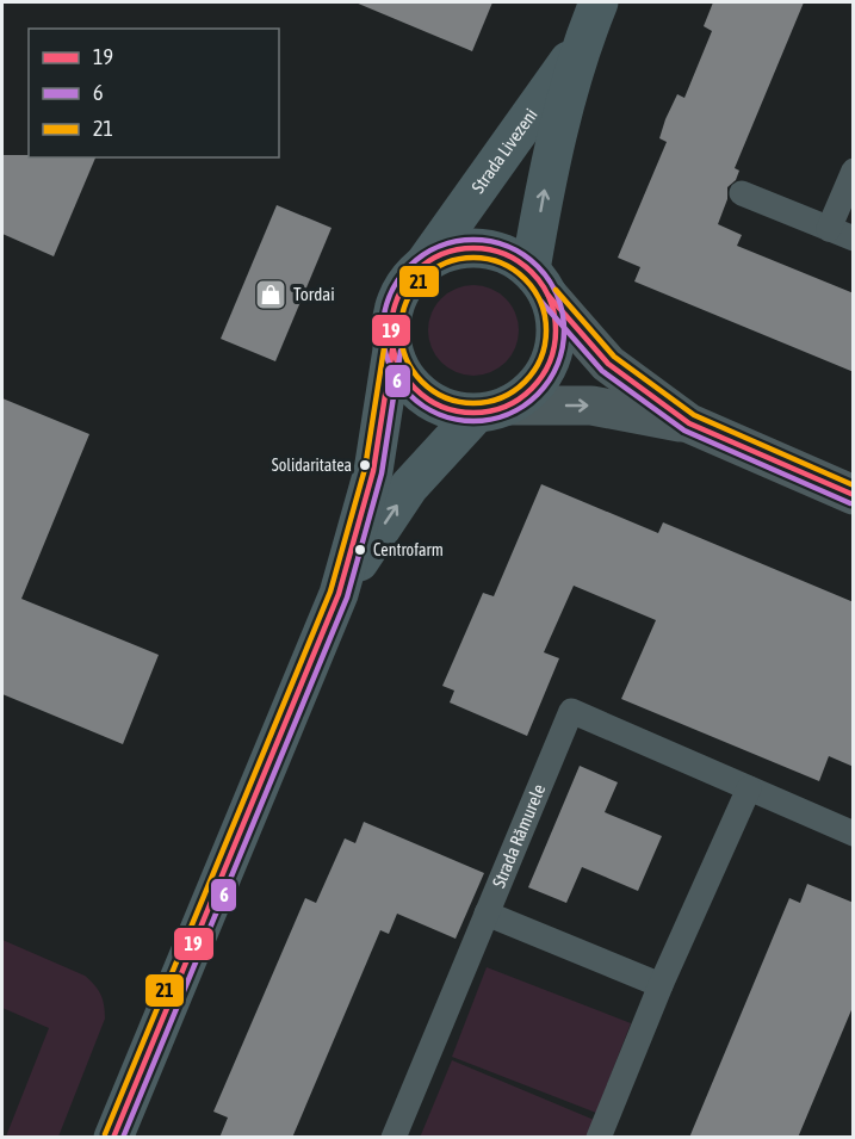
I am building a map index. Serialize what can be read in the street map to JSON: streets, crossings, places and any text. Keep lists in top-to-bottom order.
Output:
{
  "streets": {
    "main road": ["Strada Livezeni"],
    "lane": ["Strada Rămurele"]
  },
  "places": {
    "shop": ["Tordai"],
    "other": ["Solidaritatea", "Centrofarm"]
  },
  "lines": ["transit line 6", "transit line 19", "transit line 21"],
  "legend": ["19", "6", "21"]
}
